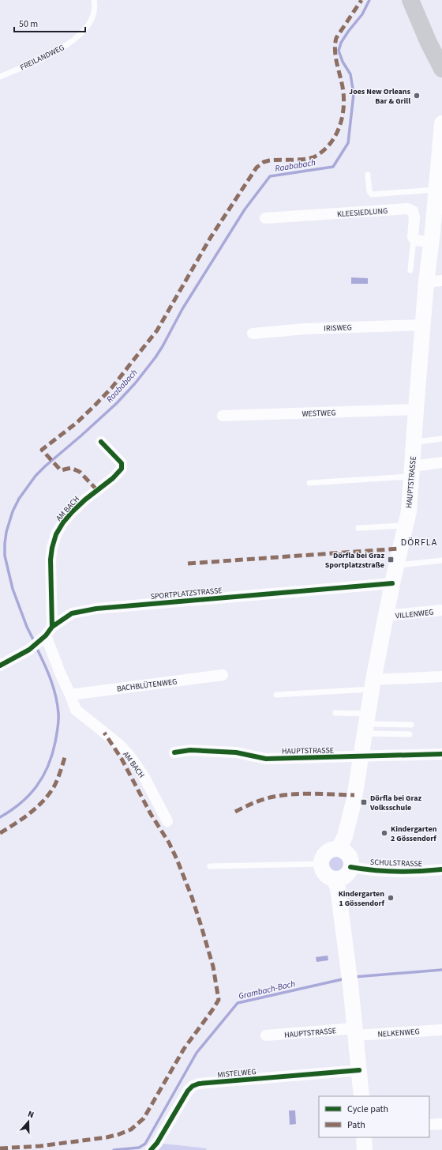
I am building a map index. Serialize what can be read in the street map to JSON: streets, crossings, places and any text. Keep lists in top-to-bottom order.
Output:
{
  "streets": {
    "main road": ["HAUPTSTRASSE"],
    "street": [
      "KLEESIEDLUNG",
      "IRISWEG",
      "WESTWEG",
      "AM BACH",
      "SPORTPLATZSTRASSE",
      "VILLENWEG",
      "BACHBLÜTENWEG",
      "SCHULSTRASSE",
      "NELKENWEG",
      "MISTELWEG"
    ],
    "lane": ["FREILANDWEG"]
  },
  "crossings": [
    ["IRISWEG", "HAUPTSTRASSE"],
    ["WESTWEG", "HAUPTSTRASSE"],
    ["HAUPTSTRASSE", "SPORTPLATZSTRASSE"],
    ["HAUPTSTRASSE", "VILLENWEG"],
    ["HAUPTSTRASSE", "SCHULSTRASSE"],
    ["HAUPTSTRASSE", "NELKENWEG"],
    ["AM BACH", "SPORTPLATZSTRASSE"],
    ["AM BACH", "BACHBLÜTENWEG"]
  ],
  "districts": ["DÖRFLA"],
  "water": ["Raababach", "Grambach-Bach"],
  "places": {
    "other": ["Joes New Orleans Bar & Grill", "Kindergarten 2 Gössendorf", "Kindergarten 1 Gössendorf"],
    "transit": ["Dörfla bei Graz Sportplatzstraße", "Dörfla bei Graz Volksschule"]
  },
  "legend": ["Cycle path", "Path"],
  "scale_bar": "50 m",
  "north": "top"
}
